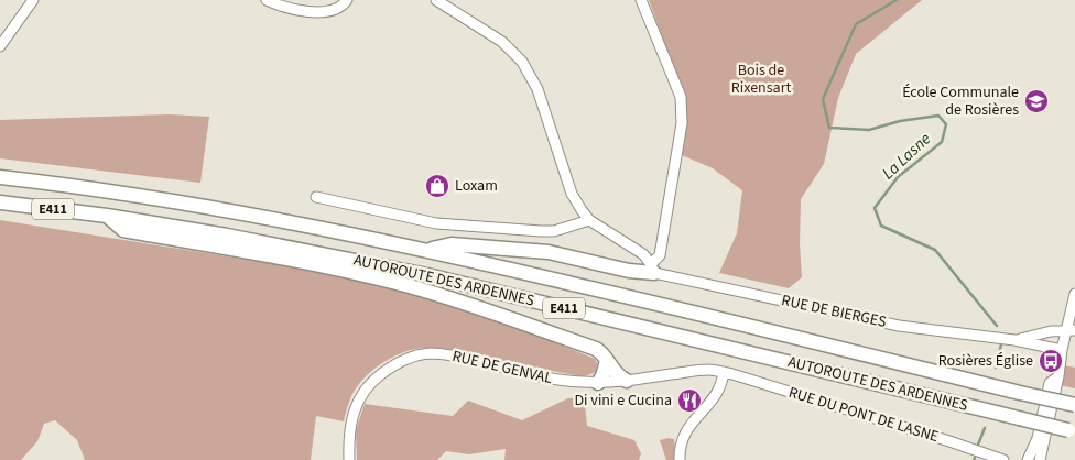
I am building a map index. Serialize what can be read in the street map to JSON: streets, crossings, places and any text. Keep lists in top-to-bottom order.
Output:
{
  "streets": {
    "highway": ["E411", "AUTOROUTE DES ARDENNES"],
    "street": ["RUE DE BIERGES", "RUE DE GENVAL", "RUE DU PONT DE LASNE"]
  },
  "crossings": [
    ["RUE DE GENVAL", "RUE DU PONT DE LASNE"]
  ],
  "water": ["La Lasne"],
  "parks": ["Bois de Rixensart"],
  "places": {
    "school or university": ["École Communale de Rosières"],
    "shop": ["Loxam"],
    "bus stop": ["Rosières Église"],
    "restaurant": ["Di vini e Cucina"]
  }
}
